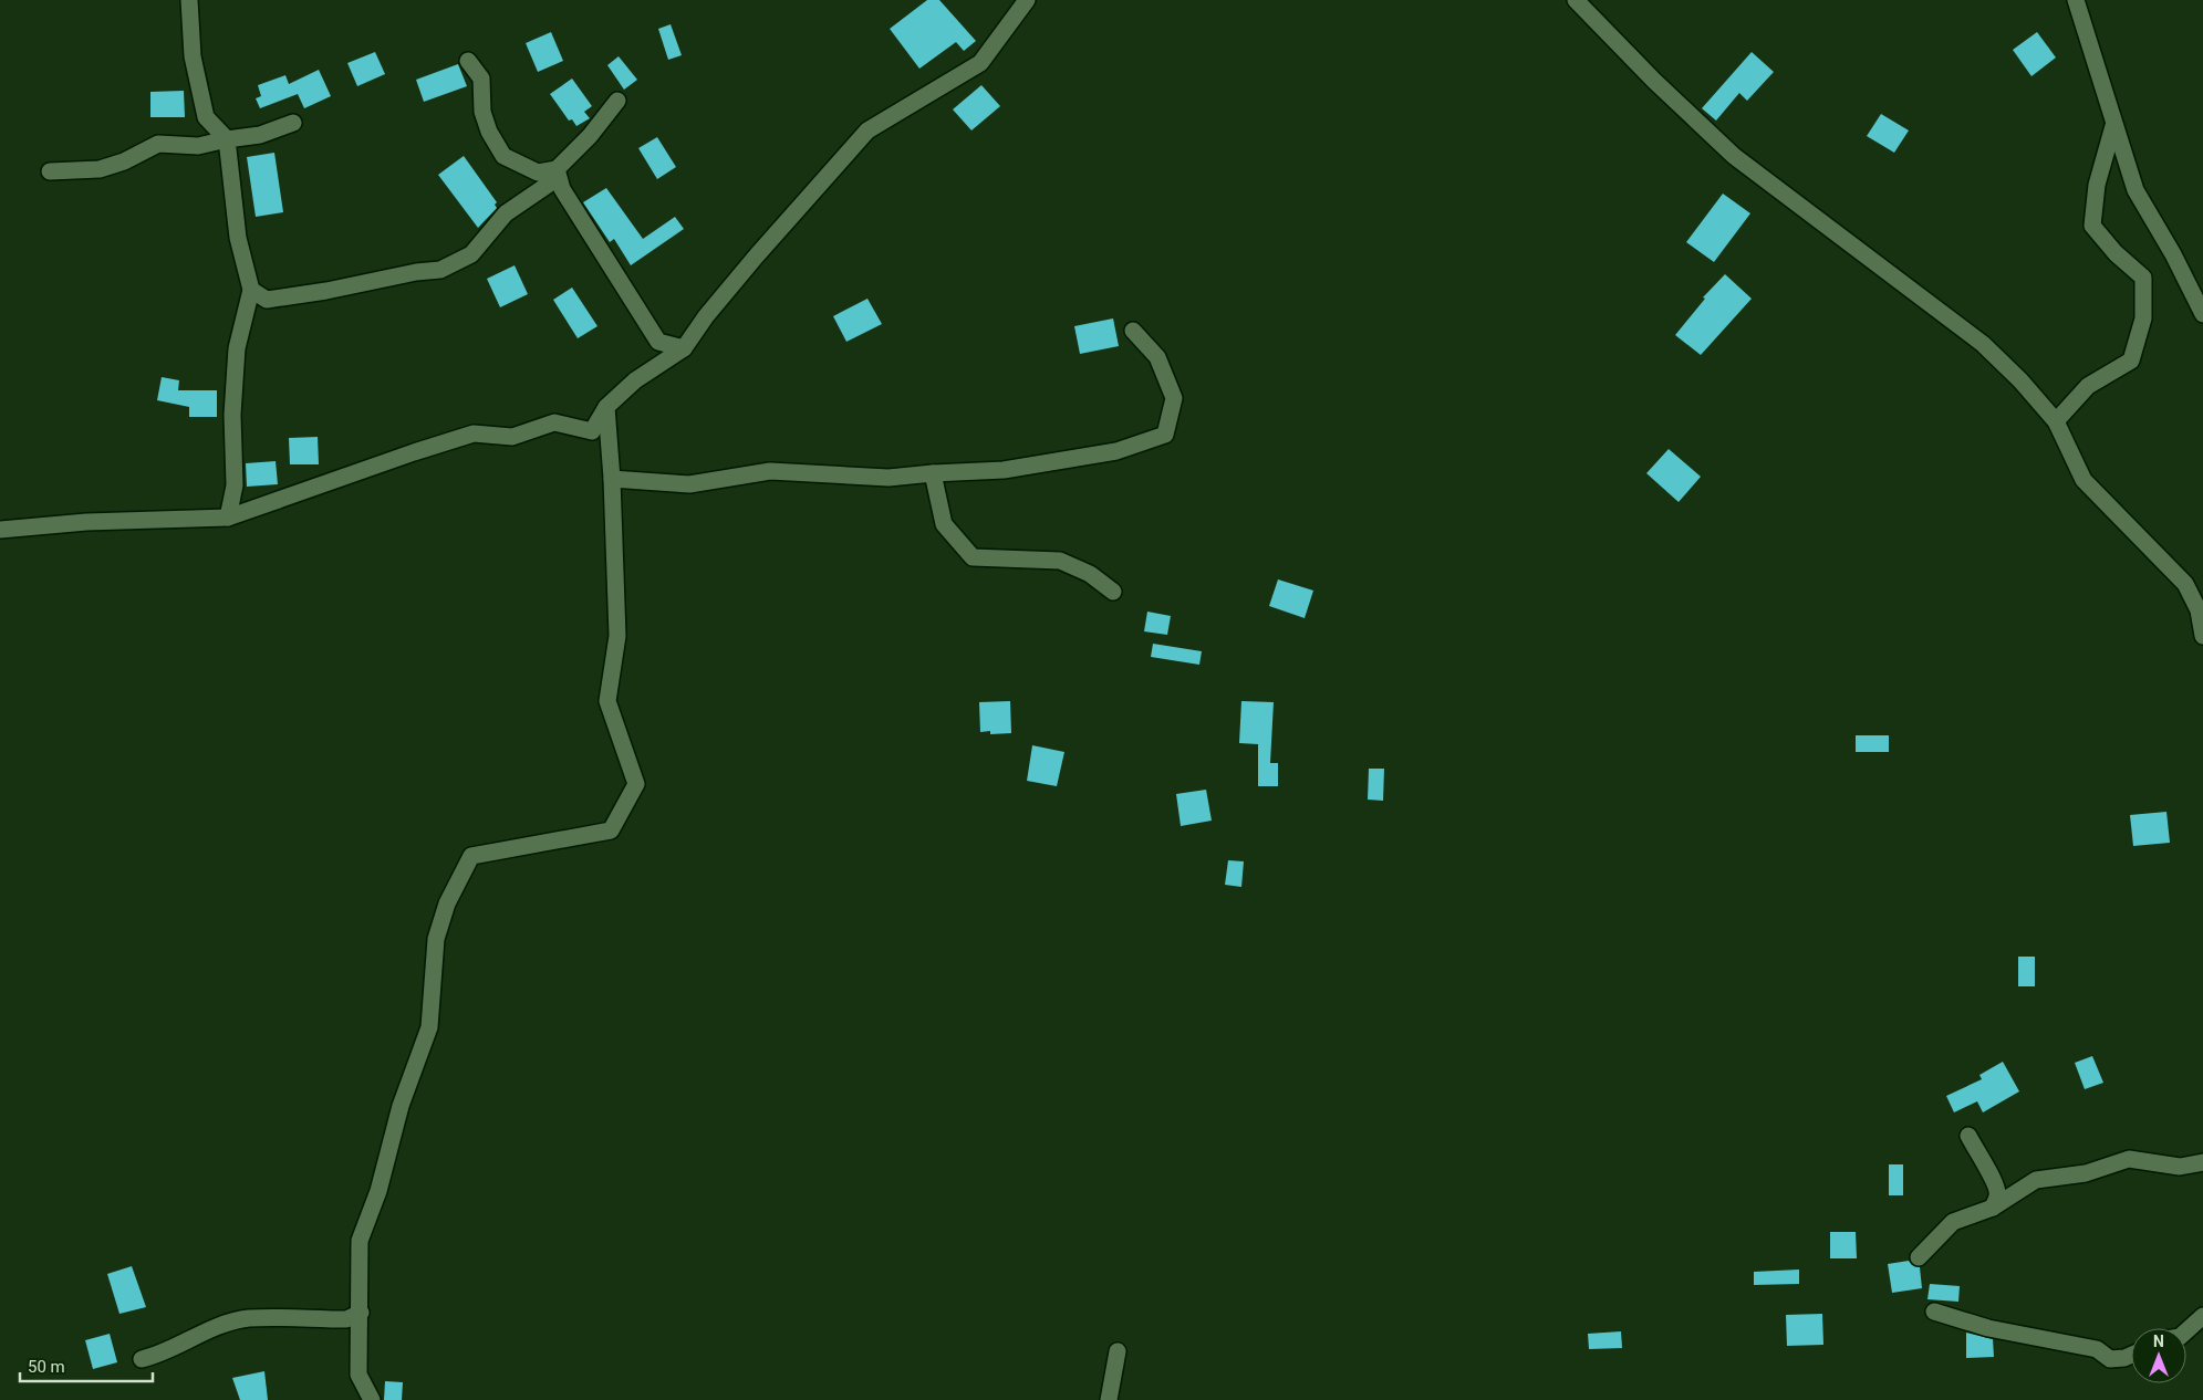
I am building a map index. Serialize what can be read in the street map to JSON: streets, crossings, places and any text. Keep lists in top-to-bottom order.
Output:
{
  "scale_bar": "50 m",
  "north": "top"
}
